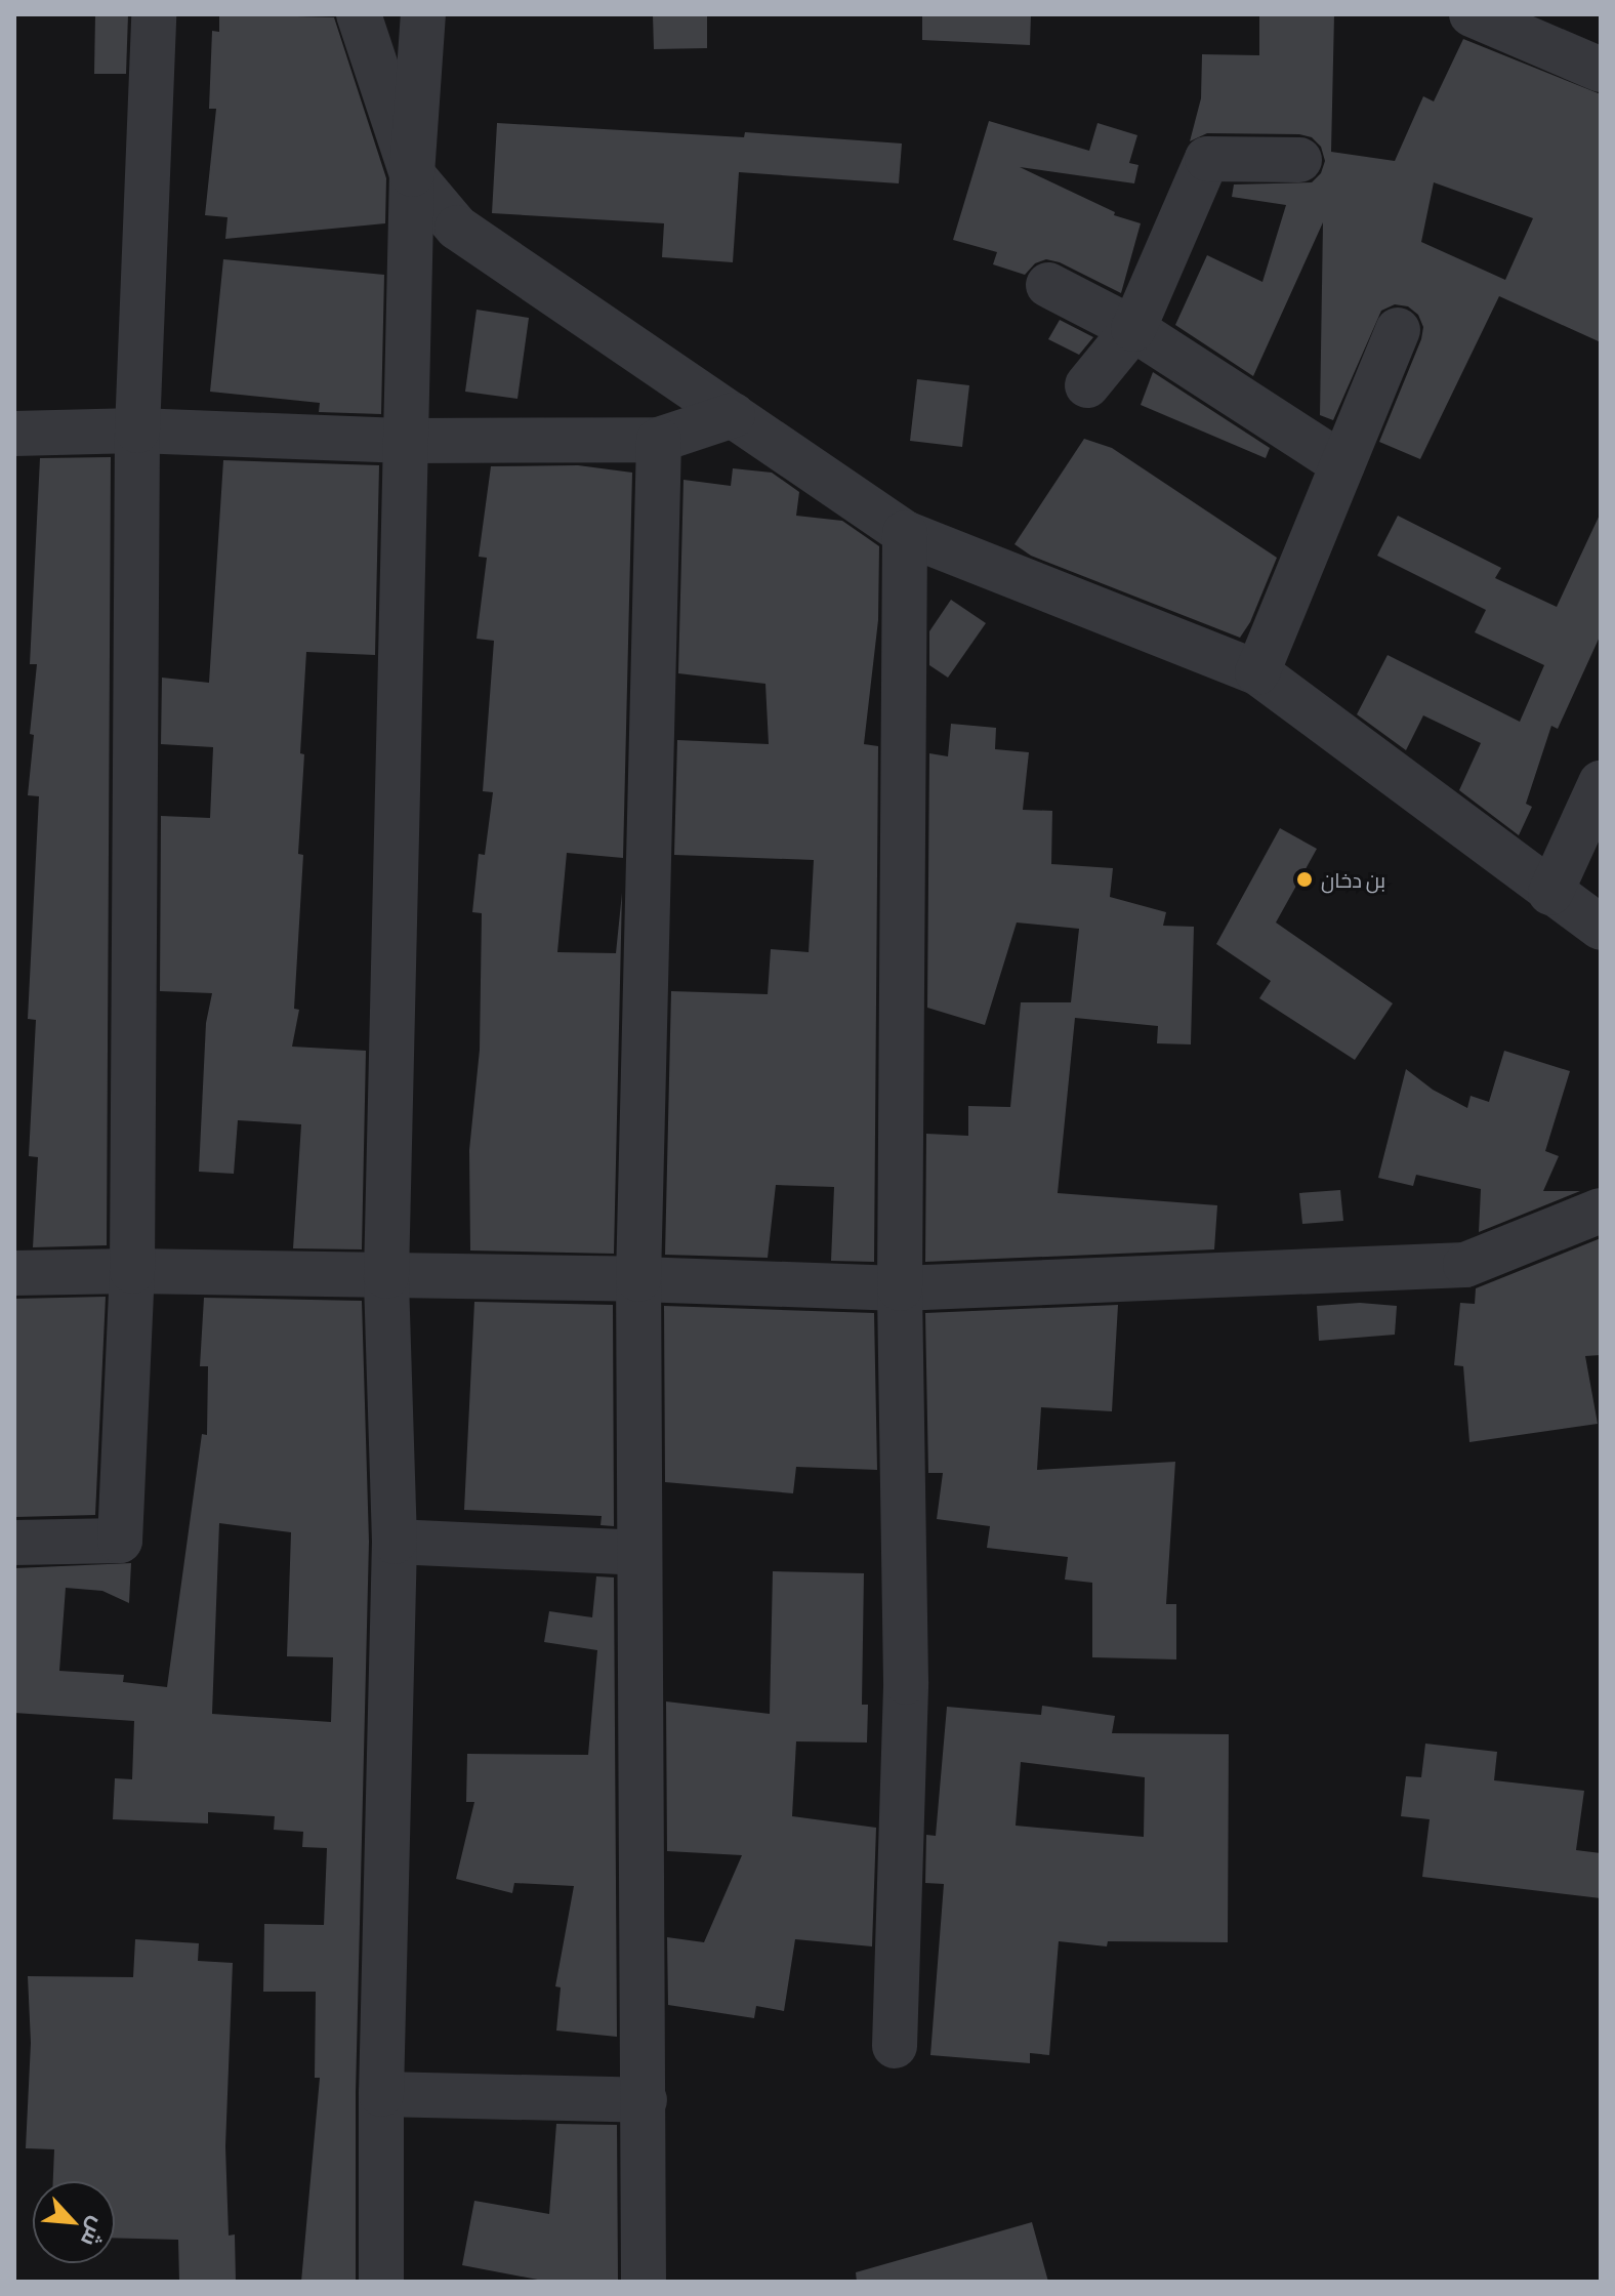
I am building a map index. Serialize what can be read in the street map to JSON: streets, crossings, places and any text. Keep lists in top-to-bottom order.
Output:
{
  "places": ["بن دخان"],
  "north": "bottom right"
}
